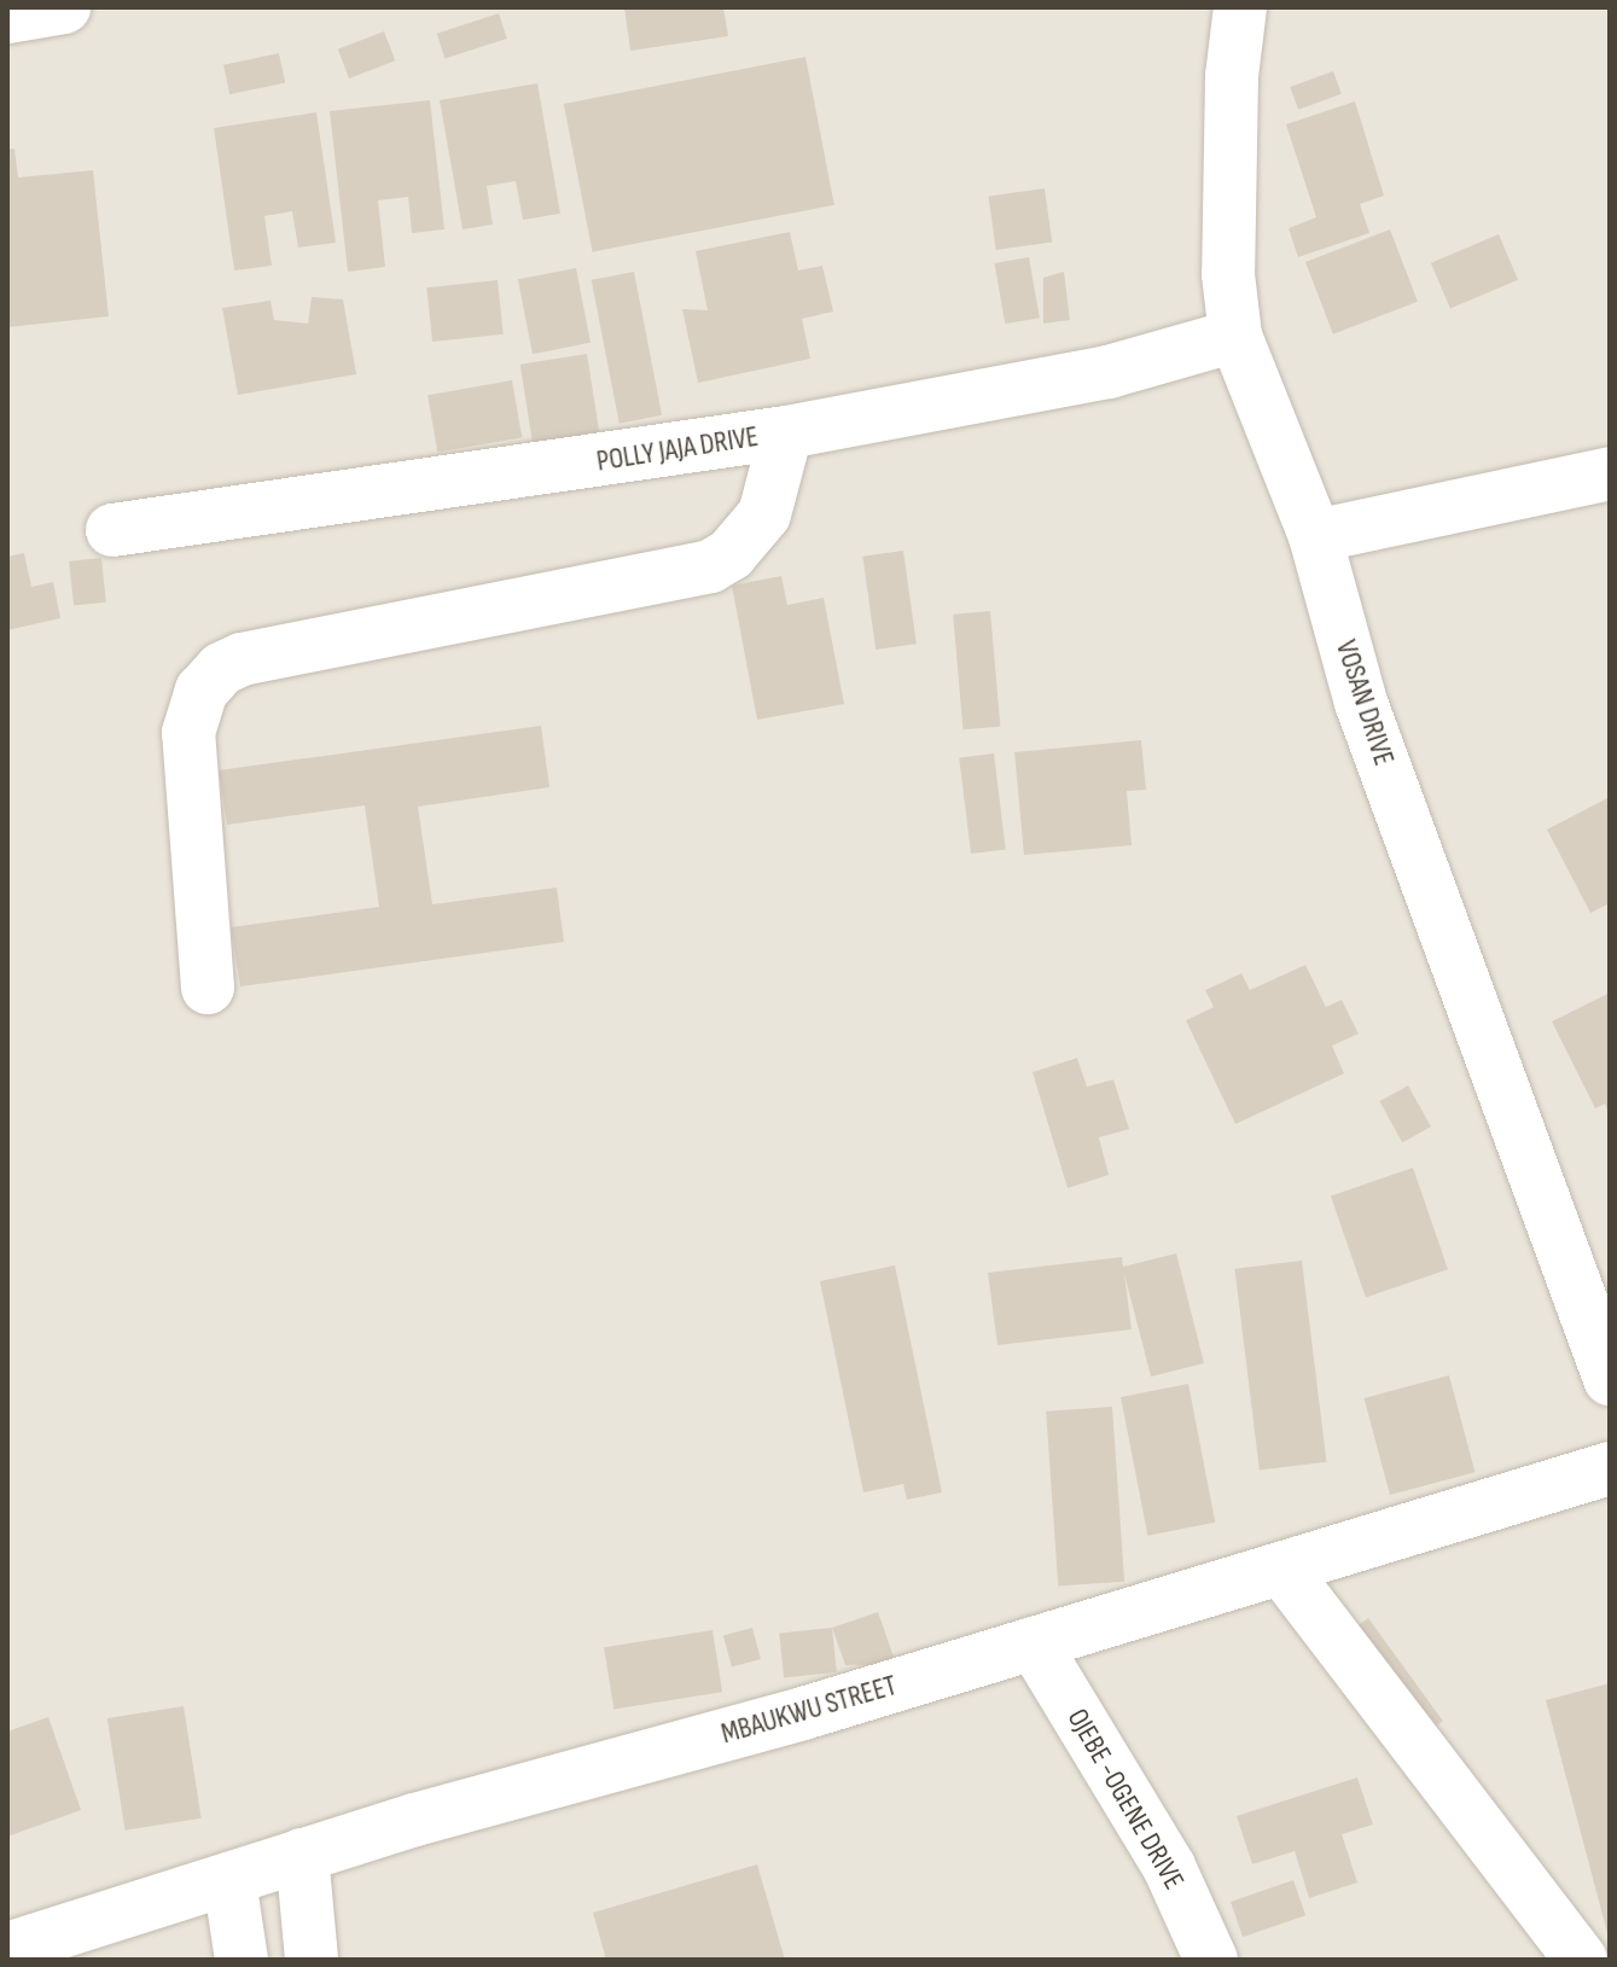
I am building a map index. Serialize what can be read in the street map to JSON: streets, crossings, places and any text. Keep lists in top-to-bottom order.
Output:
{
  "streets": {
    "street": [
      "POLLY JAJA DRIVE",
      "VOSAN DRIVE",
      "MBAUKWU STREET",
      "OJEBE -OGENE DRIVE"
    ]
  },
  "crossings": [
    ["POLLY JAJA DRIVE", "VOSAN DRIVE"],
    ["MBAUKWU STREET", "OJEBE -OGENE DRIVE"]
  ]
}
